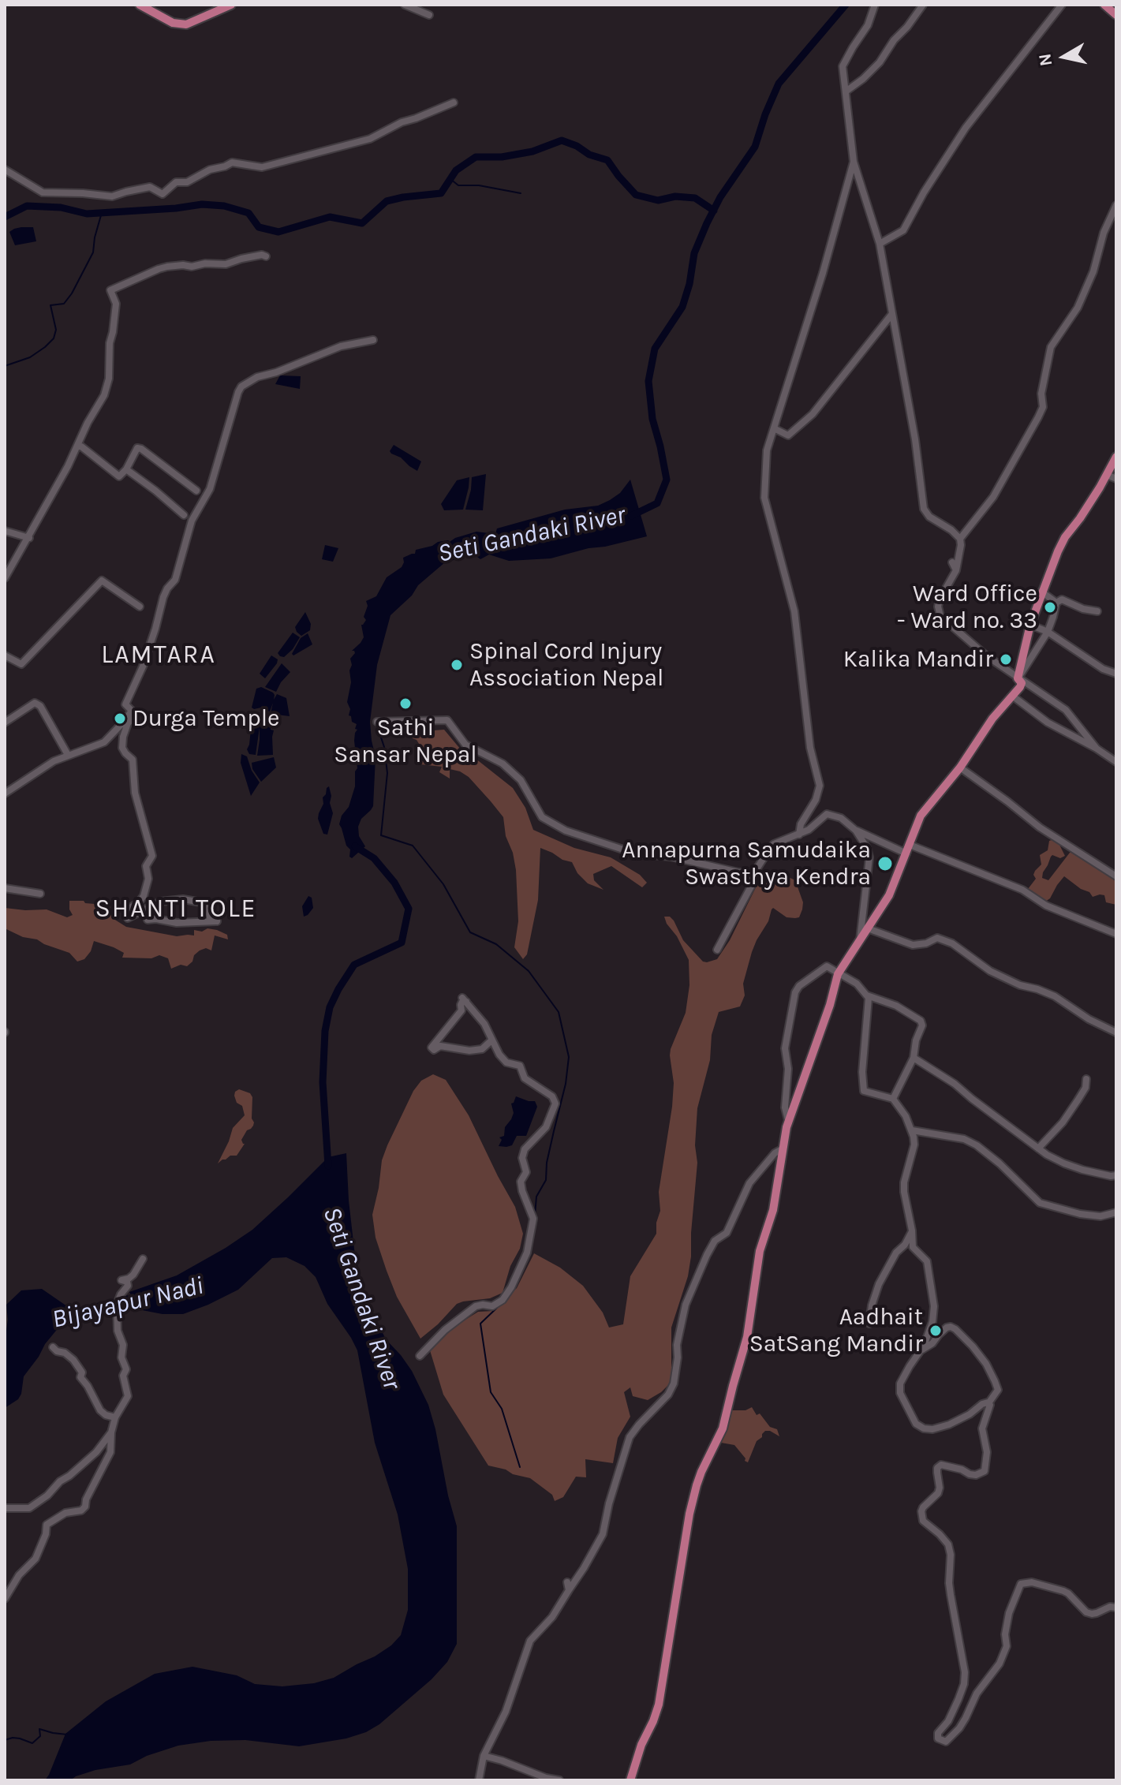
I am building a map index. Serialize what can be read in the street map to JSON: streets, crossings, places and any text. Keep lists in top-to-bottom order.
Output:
{
  "districts": ["LAMTARA", "SHANTI TOLE"],
  "water": ["Seti Gandaki River", "Bijayapur Nadi"],
  "places": [
    "Ward Office - Ward no. 33",
    "Kalika Mandir",
    "Spinal Cord Injury Association Nepal",
    "Sathi Sansar Nepal",
    "Durga Temple",
    "Annapurna Samudaika Swasthya Kendra",
    "Aadhait SatSang Mandir"
  ],
  "north": "left"
}
